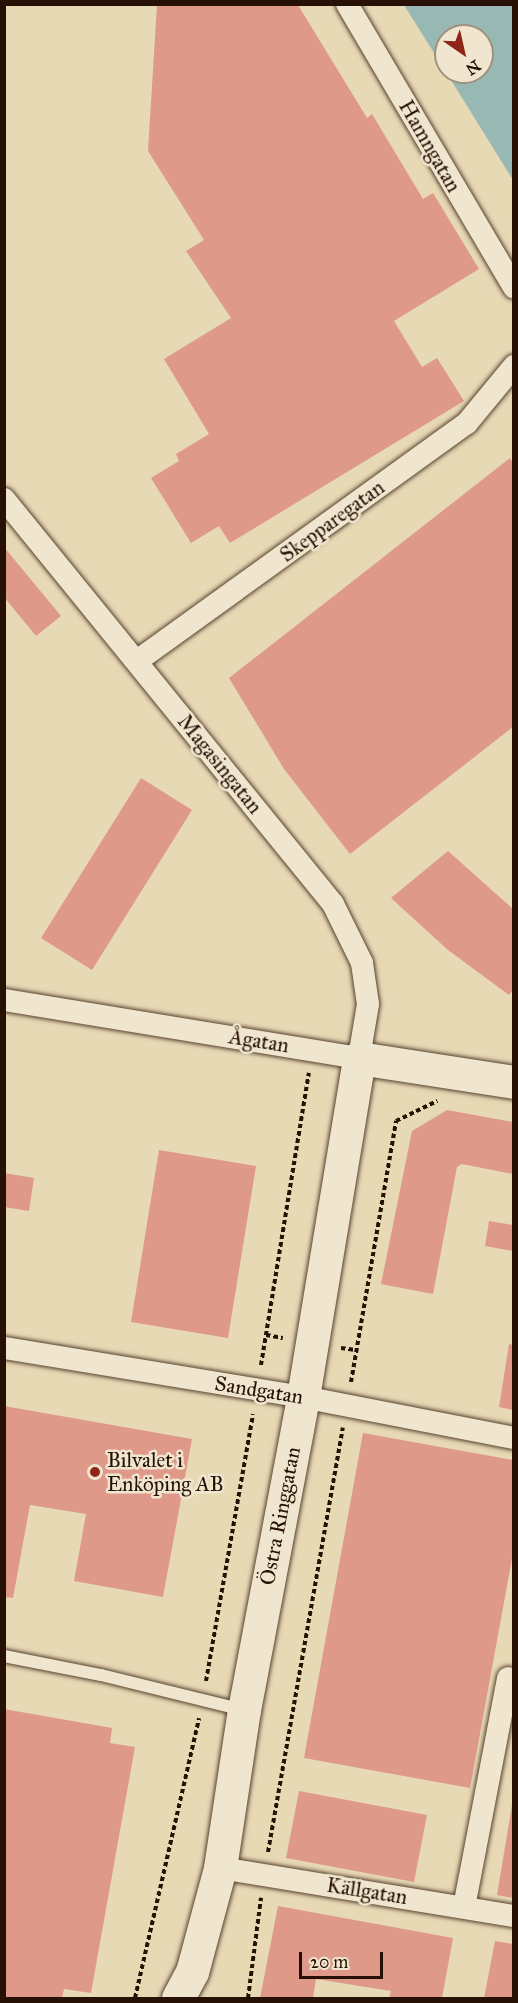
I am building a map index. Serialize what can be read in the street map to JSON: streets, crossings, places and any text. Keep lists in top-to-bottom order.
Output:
{
  "streets": {
    "street": [
      "Hamngatan",
      "Skepparegatan",
      "Magasingatan",
      "Ågatan",
      "Sandgatan",
      "Östra Ringgatan",
      "Källgatan"
    ]
  },
  "crossings": [
    ["Skepparegatan", "Magasingatan"],
    ["Magasingatan", "Ågatan"],
    ["Magasingatan", "Östra Ringgatan"],
    ["Ågatan", "Östra Ringgatan"],
    ["Sandgatan", "Östra Ringgatan"],
    ["Östra Ringgatan", "Källgatan"]
  ],
  "places": ["Bilvalet i Enköping AB"],
  "scale_bar": "20 m",
  "north": "bottom right"
}
